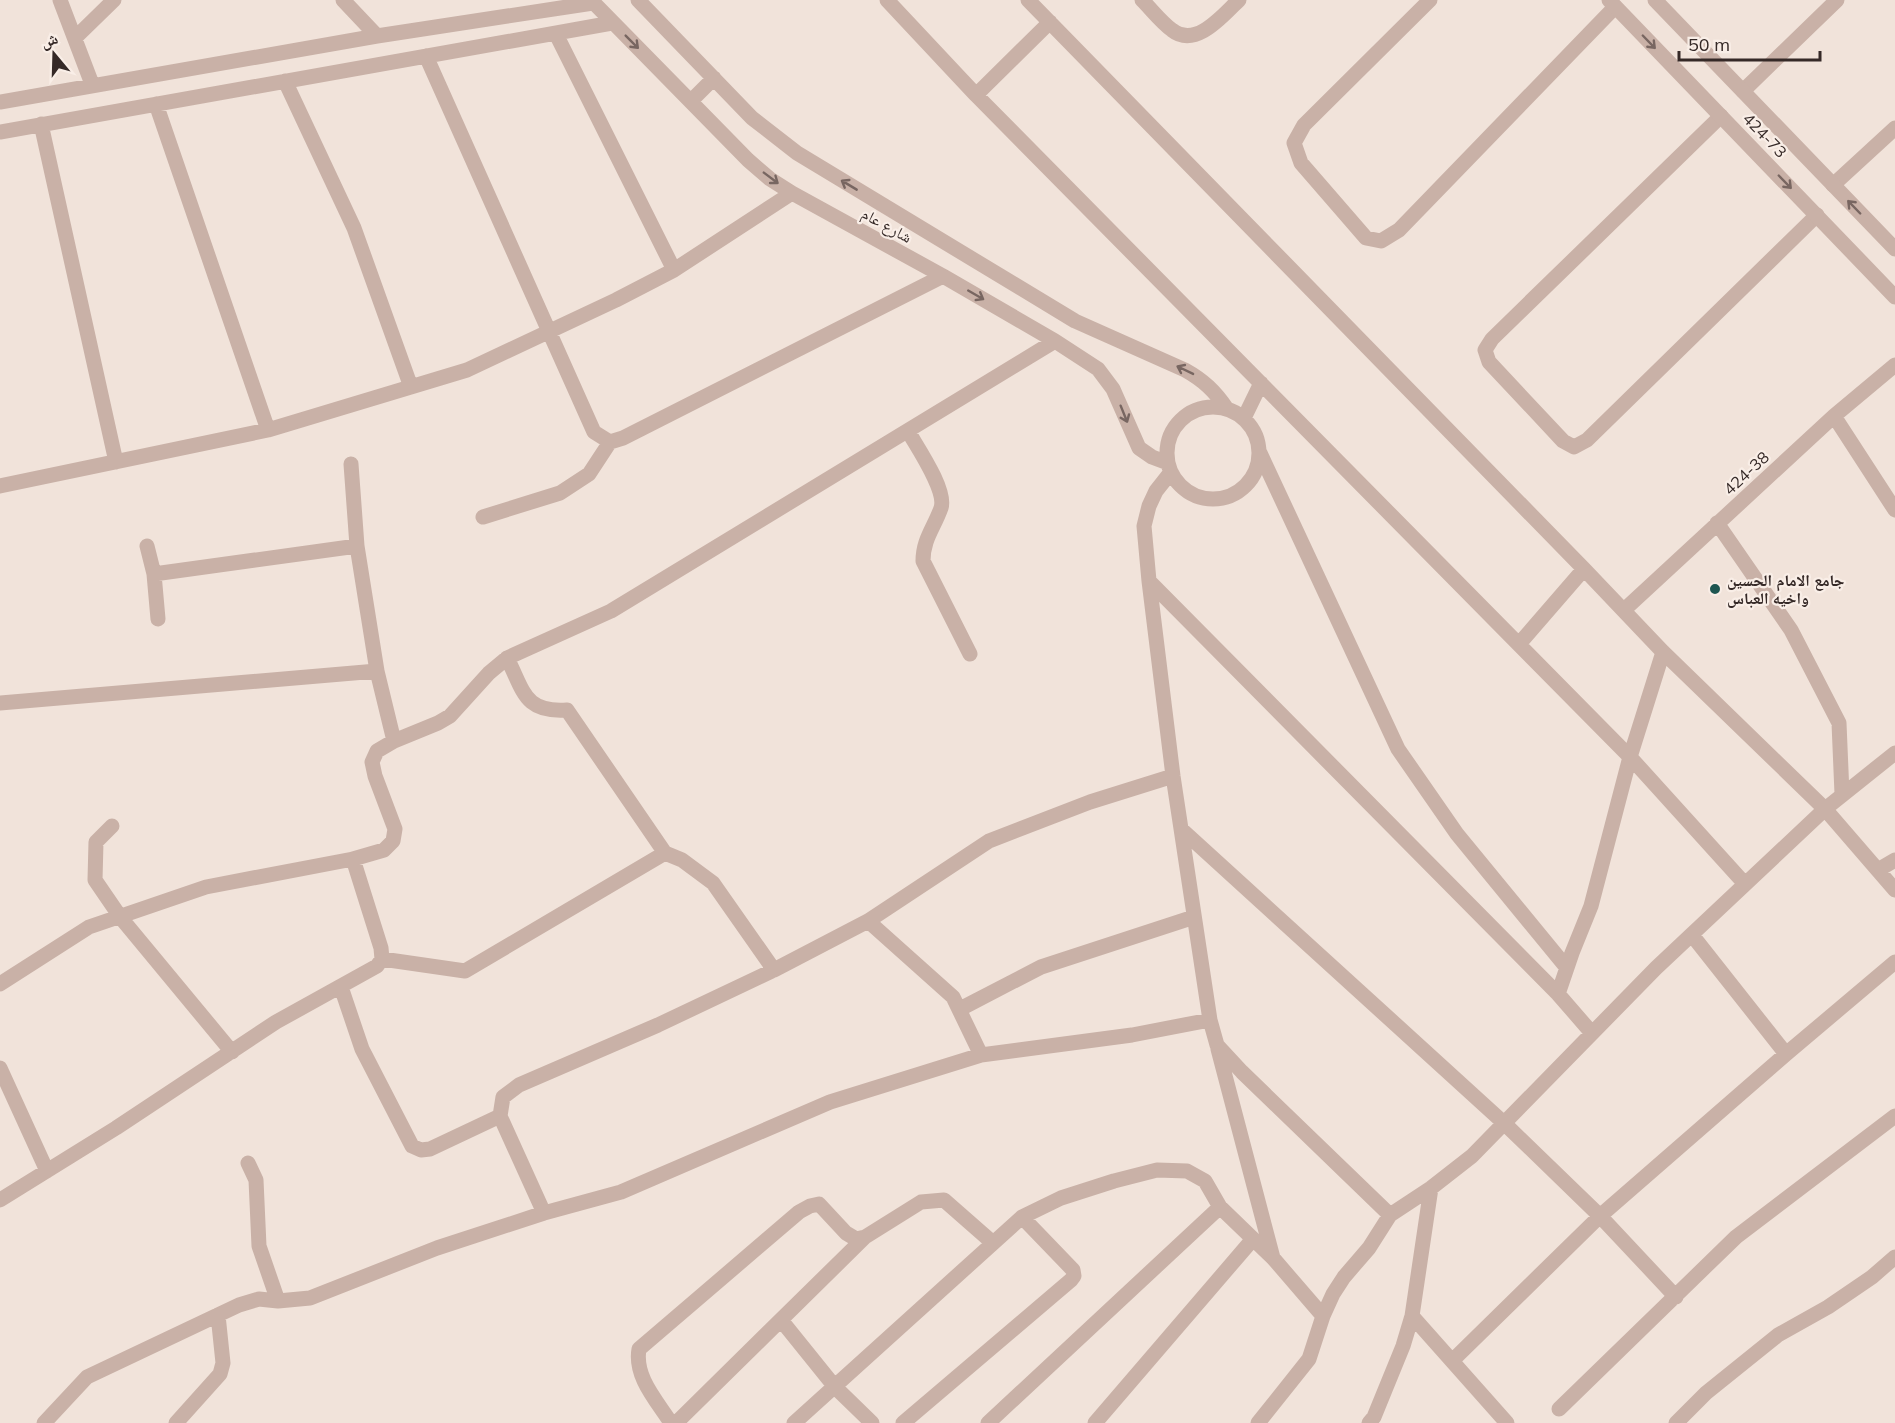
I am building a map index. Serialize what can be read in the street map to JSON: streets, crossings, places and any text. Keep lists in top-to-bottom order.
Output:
{
  "streets": {
    "street": ["424-73", "شارع عام", "424-38"]
  },
  "places": ["جامع الامام الحسين واخيه العباس"],
  "scale_bar": "50 m",
  "north": "top"
}
